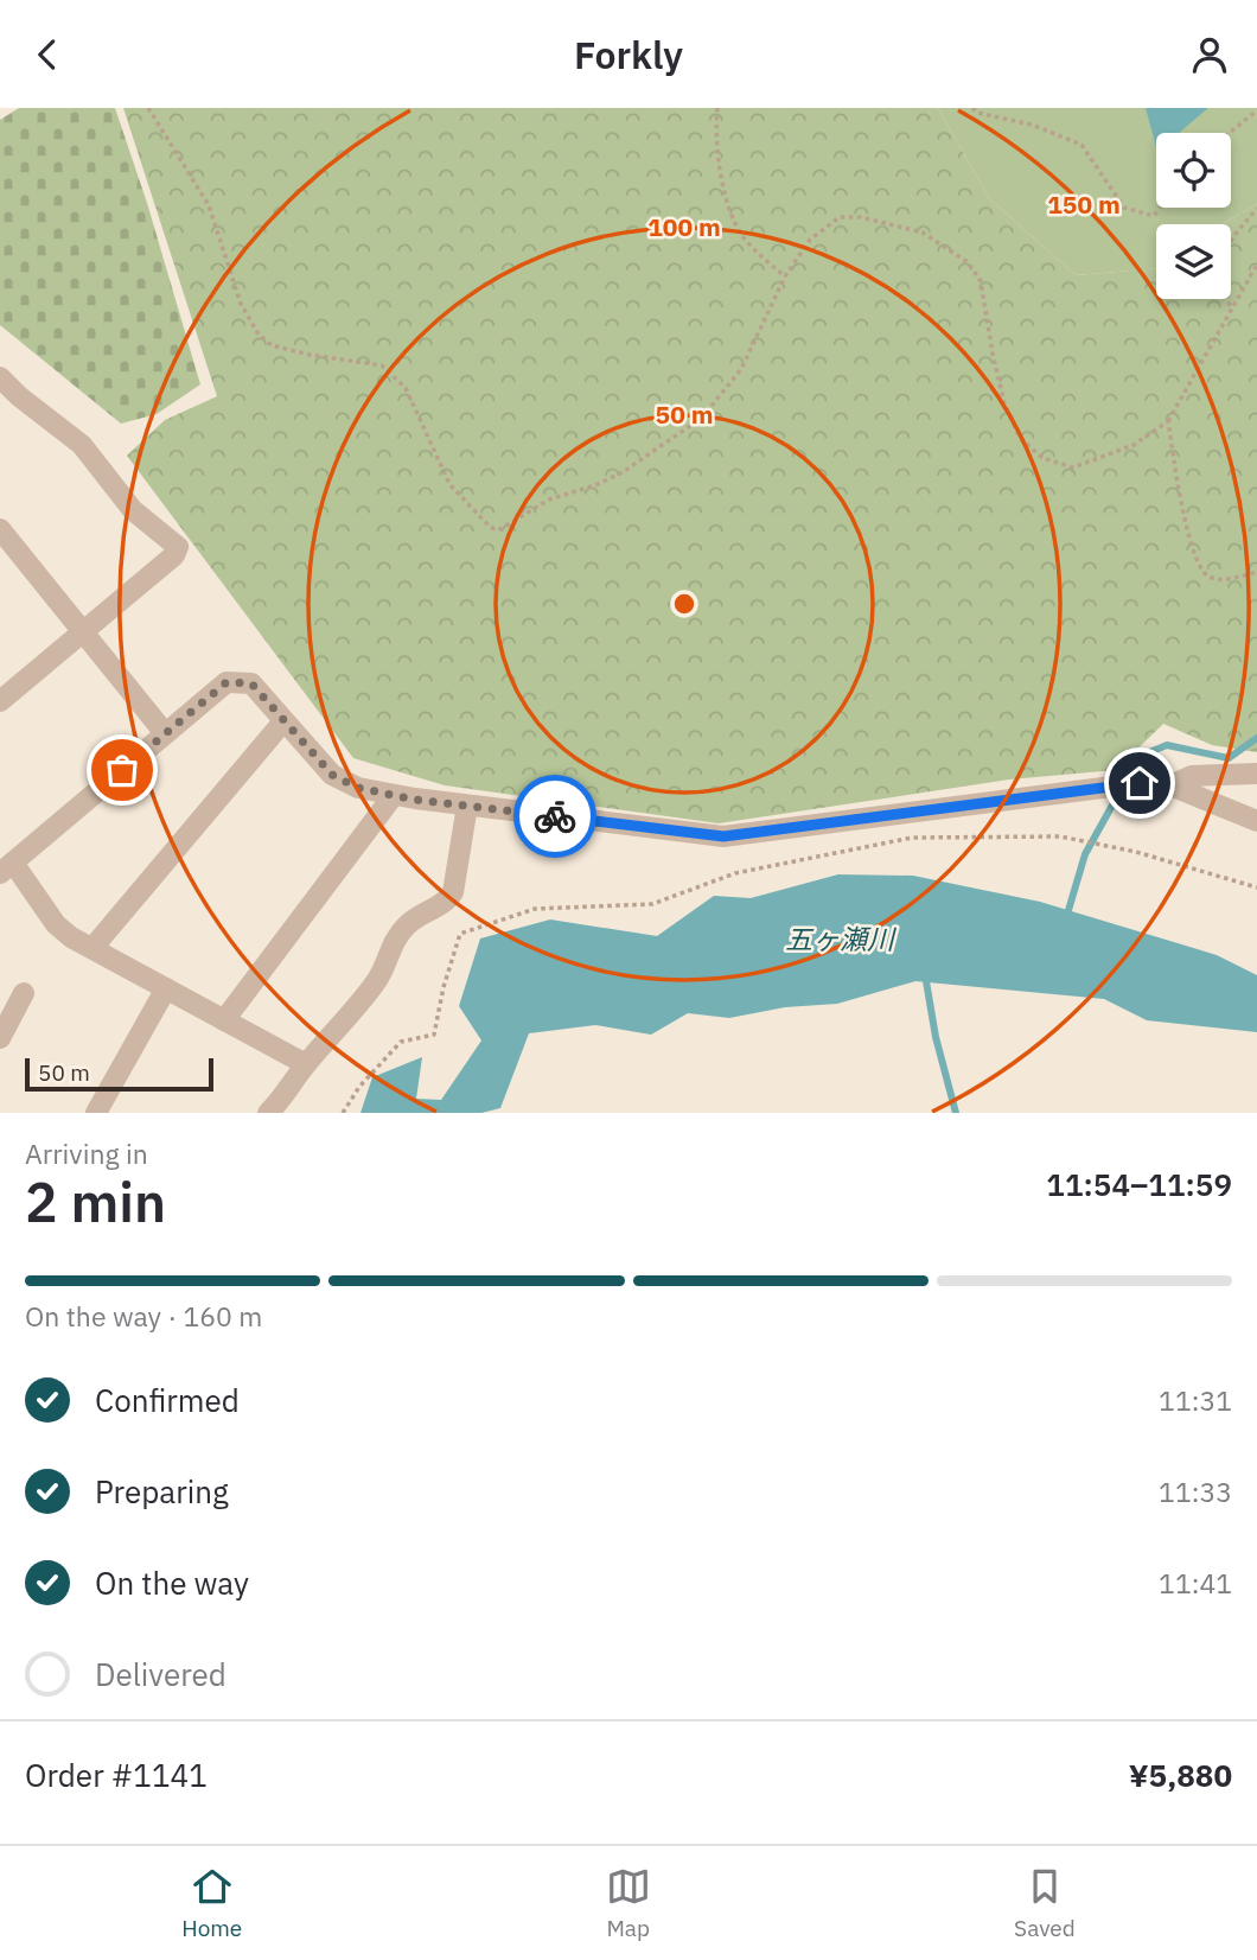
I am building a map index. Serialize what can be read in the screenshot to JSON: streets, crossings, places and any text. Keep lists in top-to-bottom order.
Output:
{
  "water": ["五ヶ瀬川"],
  "scale_bar": "50 m",
  "page": {
    "header": "Forkly",
    "scale": "50 m",
    "heading": ["2 min", "Arriving in", "11:54–11:59"],
    "panel": ["Order #1141", "¥5,880"],
    "bar": "On the way · 160 m",
    "list": [
      ["Confirmed", "11:31"],
      ["Preparing", "11:33"],
      ["On the way", "11:41"],
      "Delivered"
    ],
    "tabs": ["Home", "Map", "Saved"]
  },
  "rings": ["150 m", "100 m", "50 m"]
}
